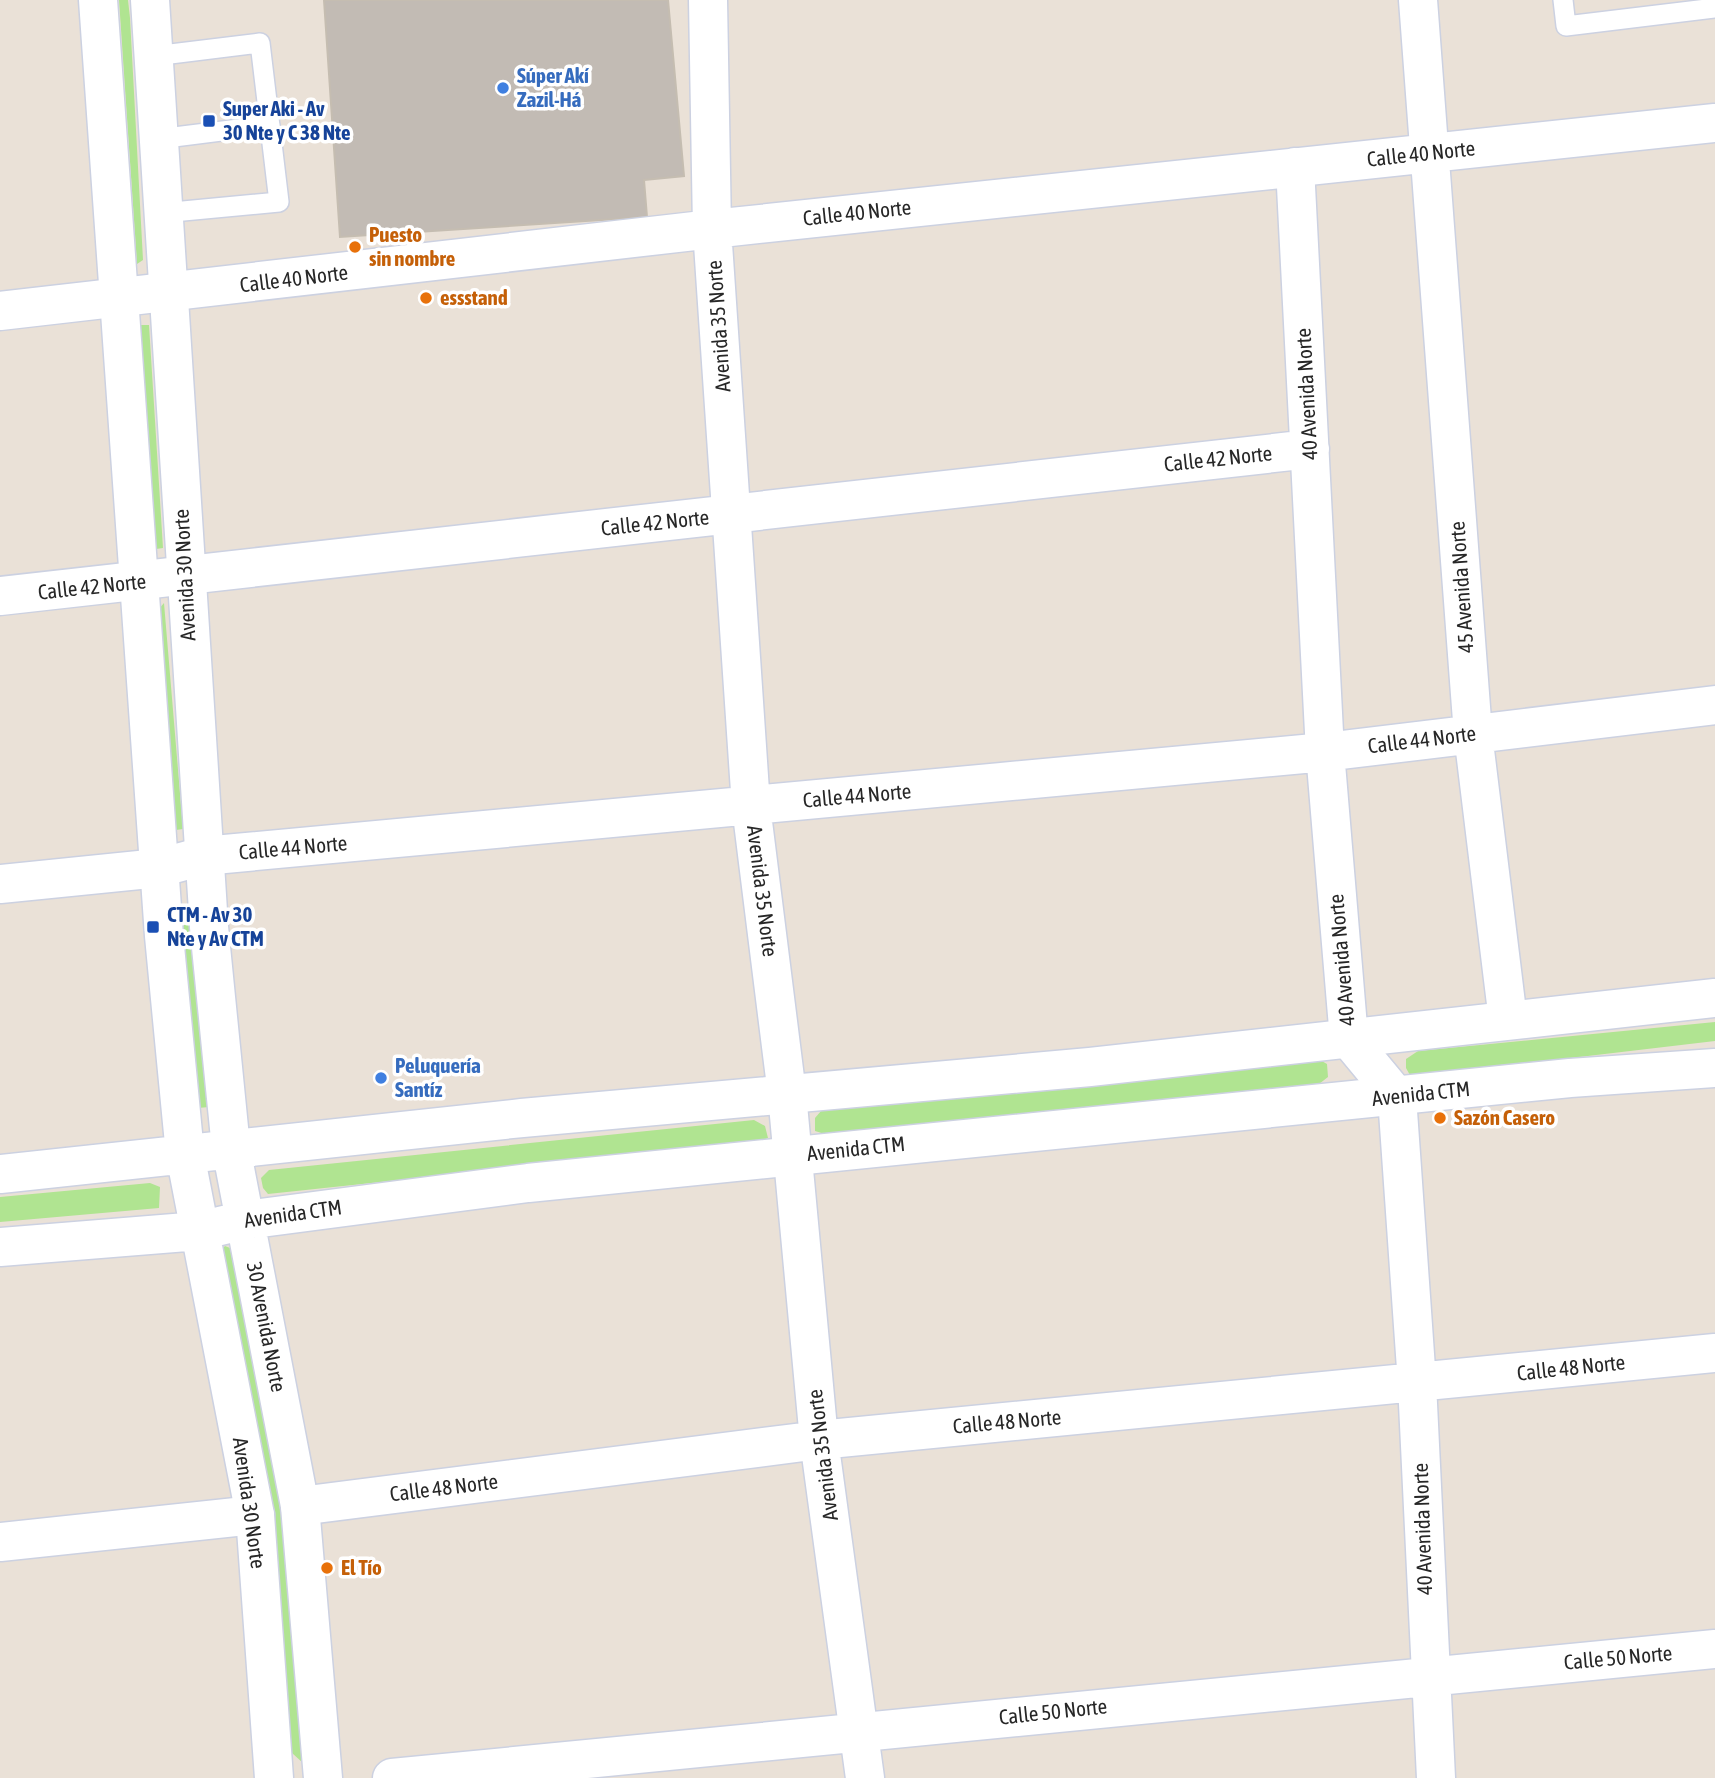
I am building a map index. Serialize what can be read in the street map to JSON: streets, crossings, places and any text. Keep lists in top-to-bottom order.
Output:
{
  "streets": {
    "street": [
      "Calle 40 Norte",
      "Avenida 35 Norte",
      "40 Avenida Norte",
      "Calle 42 Norte",
      "Avenida 30 Norte",
      "45 Avenida Norte",
      "Calle 44 Norte",
      "Avenida CTM",
      "30 Avenida Norte",
      "Calle 48 Norte",
      "Calle 50 Norte"
    ]
  },
  "crossings": [
    ["Calle 40 Norte", "Avenida 35 Norte"],
    ["Calle 40 Norte", "40 Avenida Norte"],
    ["Calle 40 Norte", "Avenida 30 Norte"],
    ["Calle 40 Norte", "45 Avenida Norte"],
    ["Avenida 35 Norte", "Calle 42 Norte"],
    ["Avenida 35 Norte", "Calle 44 Norte"],
    ["Avenida 35 Norte", "Avenida CTM"],
    ["Avenida 35 Norte", "Calle 48 Norte"],
    ["Avenida 35 Norte", "Calle 50 Norte"],
    ["40 Avenida Norte", "Calle 42 Norte"],
    ["40 Avenida Norte", "Calle 44 Norte"],
    ["40 Avenida Norte", "Avenida CTM"],
    ["40 Avenida Norte", "Calle 48 Norte"],
    ["40 Avenida Norte", "Calle 50 Norte"],
    ["Calle 42 Norte", "Avenida 30 Norte"],
    ["Avenida 30 Norte", "Calle 44 Norte"],
    ["Avenida 30 Norte", "Avenida CTM"],
    ["Avenida 30 Norte", "30 Avenida Norte"],
    ["45 Avenida Norte", "Calle 44 Norte"],
    ["Avenida CTM", "30 Avenida Norte"],
    ["30 Avenida Norte", "Calle 48 Norte"]
  ],
  "places": {
    "other": [
      "Súper Akí Zazil-Há",
      "Puesto sin nombre",
      "essstand",
      "Peluquería Santíz",
      "Sazón Casero",
      "El Tío"
    ],
    "transit": ["Super Aki - Av 30 Nte y C 38 Nte", "CTM - Av 30 Nte y Av CTM"]
  }
}
